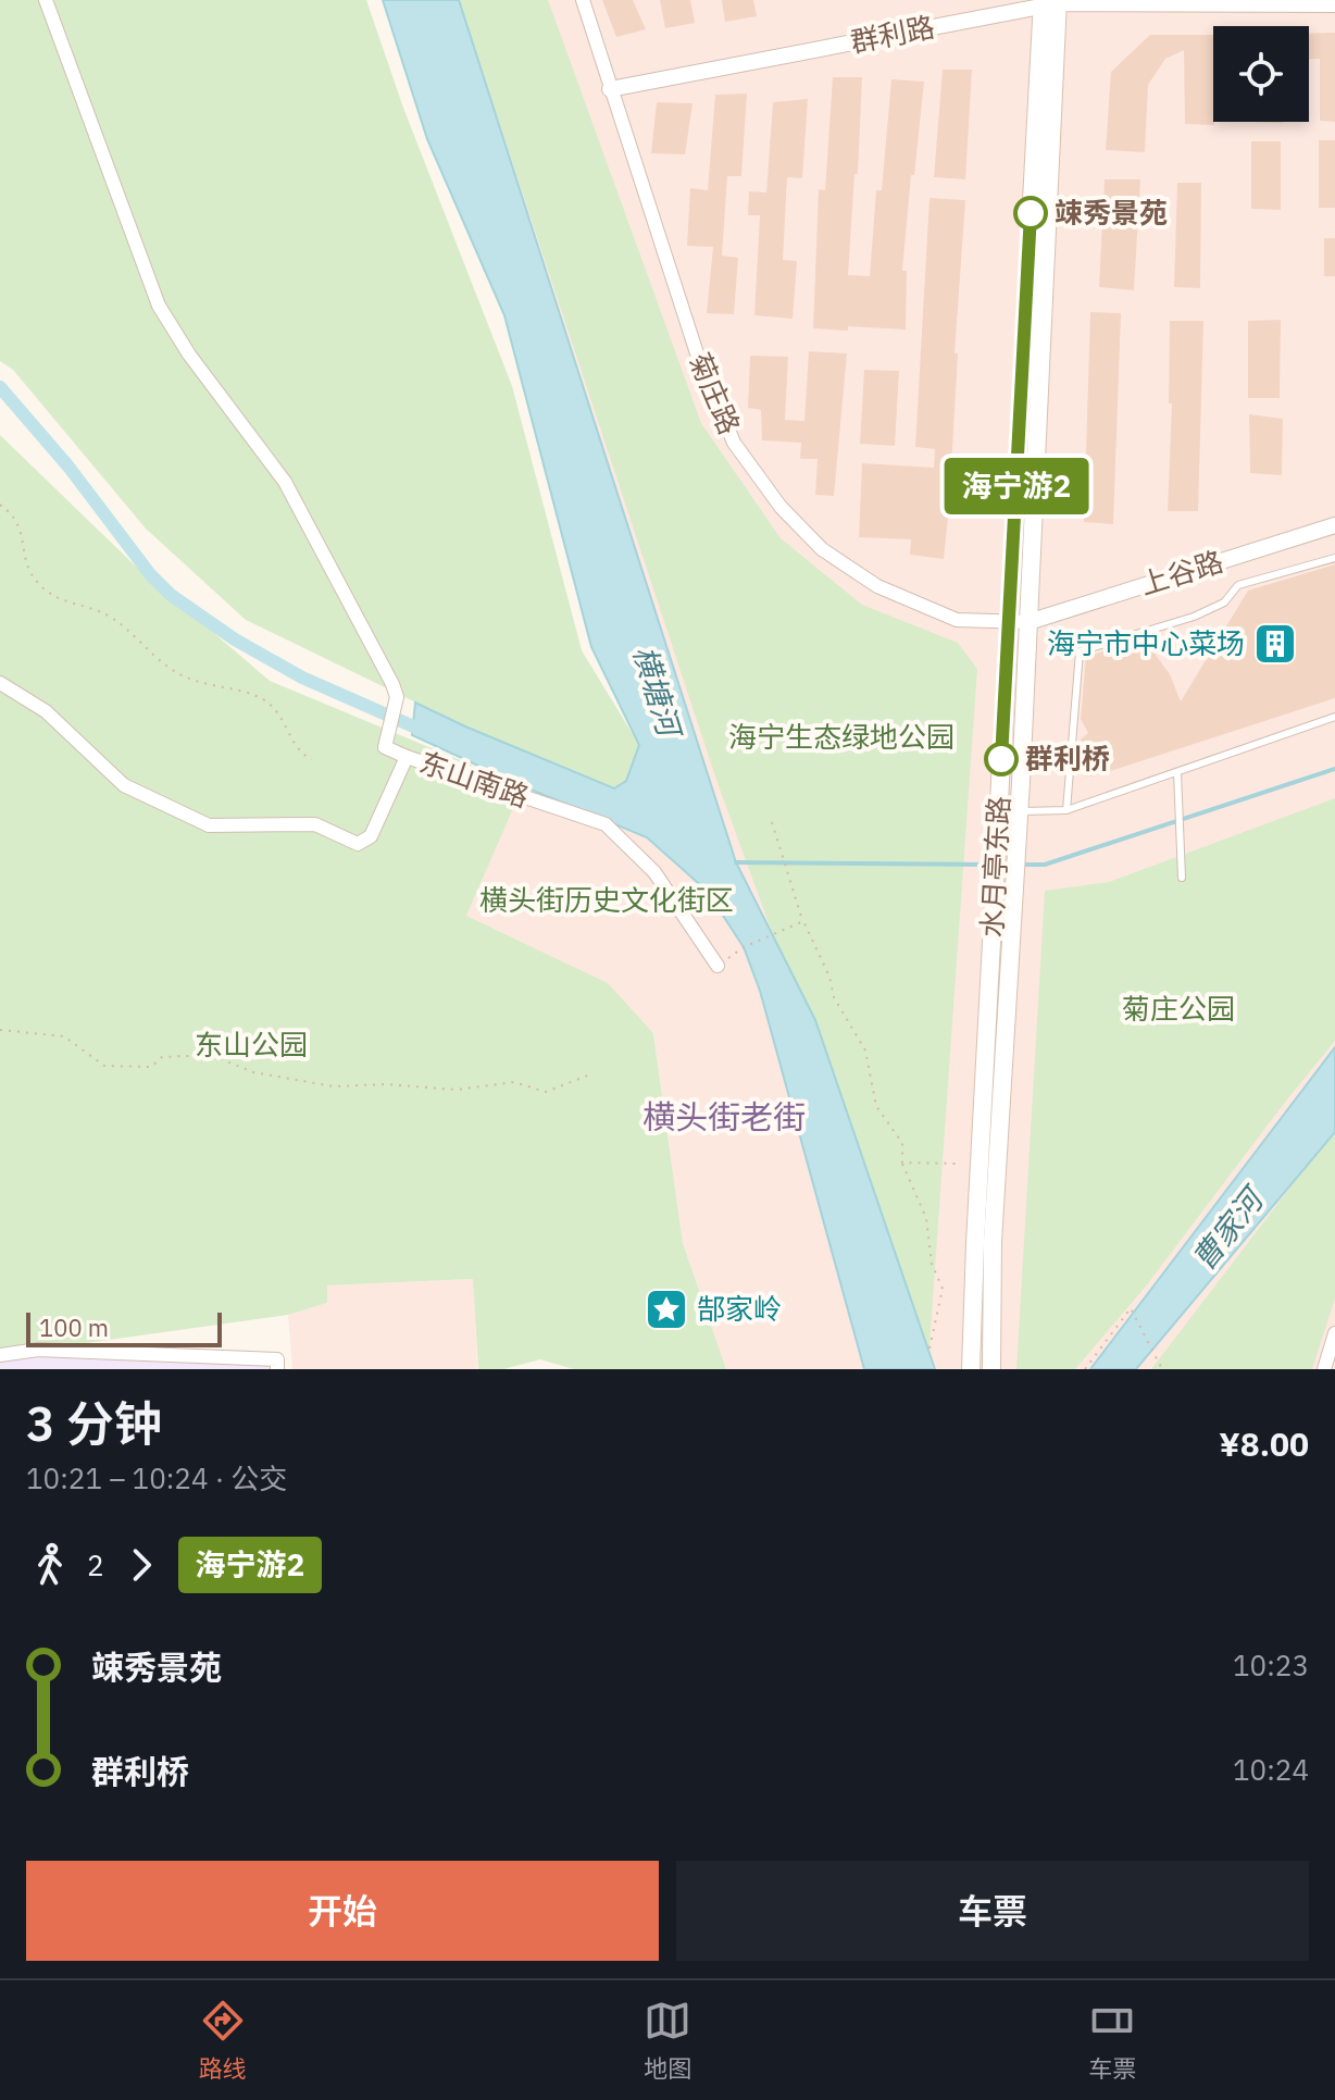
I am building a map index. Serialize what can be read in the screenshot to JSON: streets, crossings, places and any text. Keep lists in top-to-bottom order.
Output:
{
  "streets": {
    "main road": ["水月亭东路"],
    "street": [
      "群利路",
      "菊庄路",
      "上谷路",
      "东山南路"
    ]
  },
  "crossings": [
    ["群利路", "菊庄路"],
    ["群利路", "水月亭东路"],
    ["菊庄路", "上谷路"],
    ["菊庄路", "水月亭东路"],
    ["上谷路", "水月亭东路"]
  ],
  "districts": ["横头街老街"],
  "water": ["横塘河", "曹家河"],
  "parks": [
    "海宁生态绿地公园",
    "横头街历史文化街区",
    "菊庄公园",
    "东山公园"
  ],
  "places": {
    "other": ["竦秀景苑", "群利桥"],
    "building": ["海宁市中心菜场"],
    "place": ["郜家岭"]
  },
  "lines": ["bus line 海宁游2"],
  "scale_bar": "100 m",
  "page": {
    "on_map": "海宁游2",
    "scale": "100 m",
    "heading": ["3 分钟", "10:21 – 10:24 · 公交", "¥8.00"],
    "legs": ["2", "海宁游2"],
    "list": [
      {
        "name": "竦秀景苑",
        "value": "10:23"
      },
      {
        "name": "群利桥",
        "value": "10:24"
      }
    ],
    "buttons": ["开始", "车票"],
    "tabs": ["路线", "地图", "车票"]
  }
}
